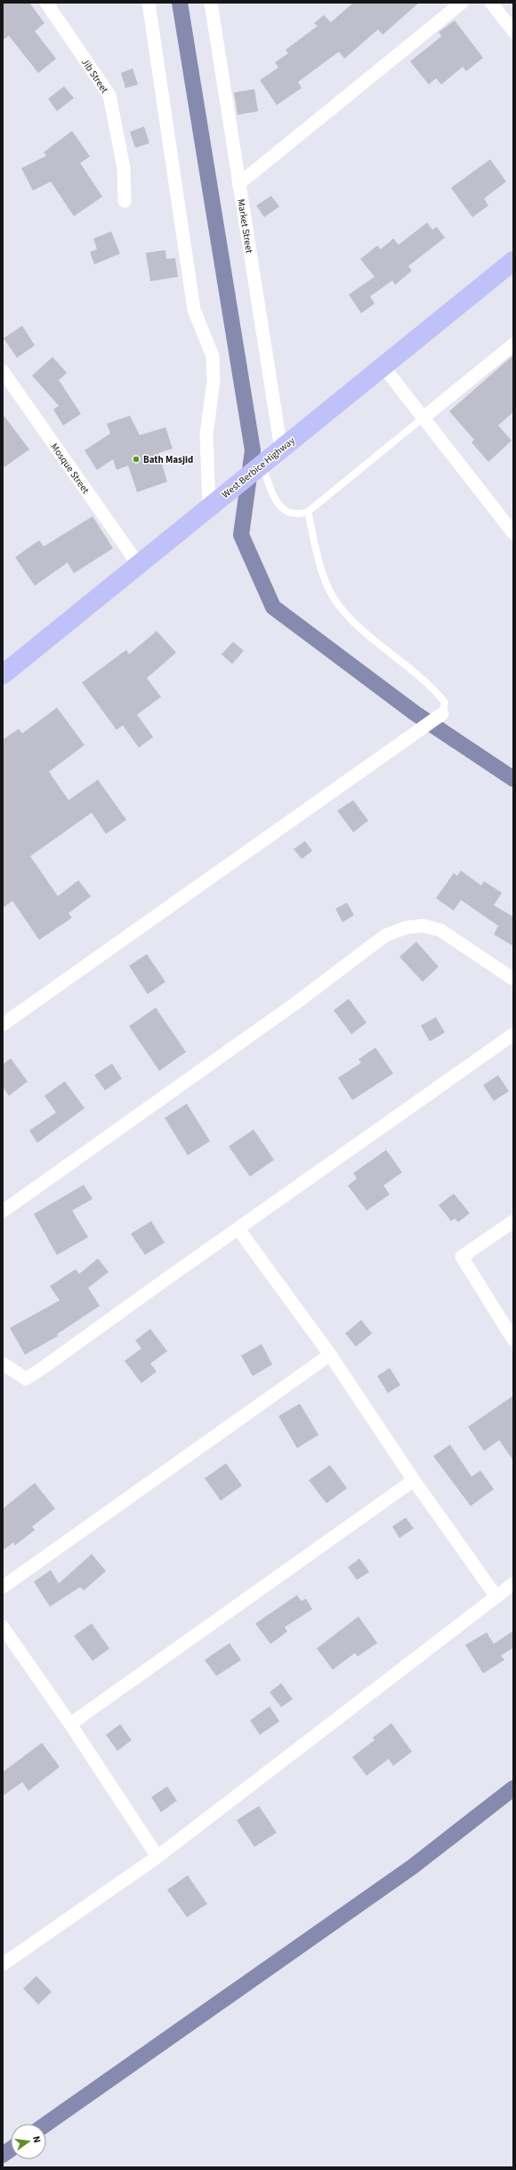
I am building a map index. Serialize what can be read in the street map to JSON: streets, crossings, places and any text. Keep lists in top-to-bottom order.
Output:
{
  "streets": {
    "main road": ["West Berbice Highway"],
    "street": ["Jib Street", "Market Street", "Mosque Street"]
  },
  "crossings": [
    ["Market Street", "West Berbice Highway"],
    ["West Berbice Highway", "Mosque Street"]
  ],
  "places": ["Bath Masjid"],
  "north": "right"
}
